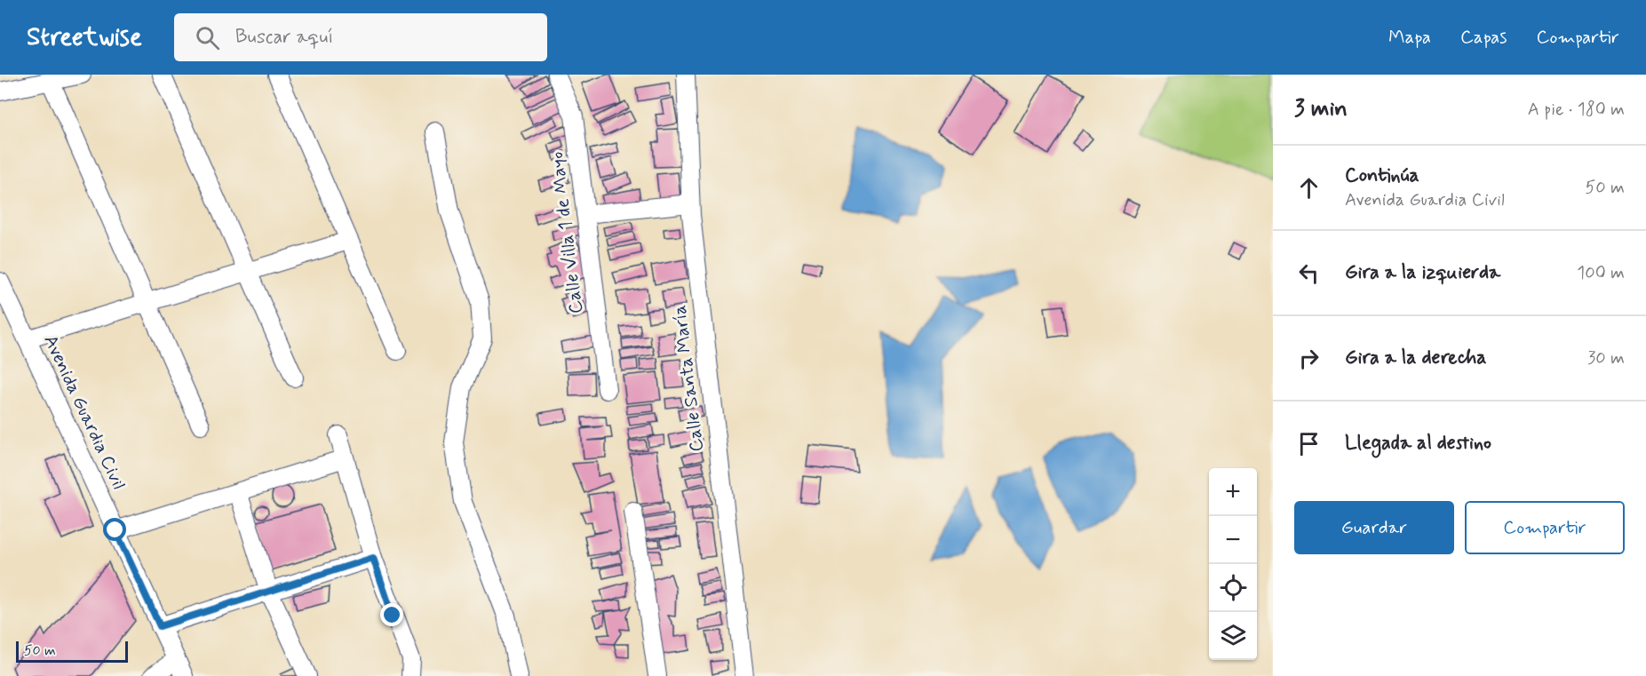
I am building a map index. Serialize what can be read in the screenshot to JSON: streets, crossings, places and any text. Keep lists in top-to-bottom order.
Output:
{
  "streets": {
    "street": ["Calle Villa 1 de Mayo", "Calle Santa María", "Avenida Guardia Civil"]
  },
  "scale_bar": "50 m",
  "page": {
    "header": "Streetwise",
    "search": "Buscar aquí",
    "nav": ["Mapa", "Capas", "Compartir"],
    "heading": ["3 min", "A pie · 180 m"],
    "list": [
      ["Continúa", "Avenida Guardia Civil", "50 m"],
      ["Gira a la izquierda", "100 m"],
      ["Gira a la derecha", "30 m"],
      "Llegada al destino"
    ],
    "map_buttons": ["+", "−"],
    "buttons": ["Guardar", "Compartir"],
    "scale": "50 m"
  }
}
